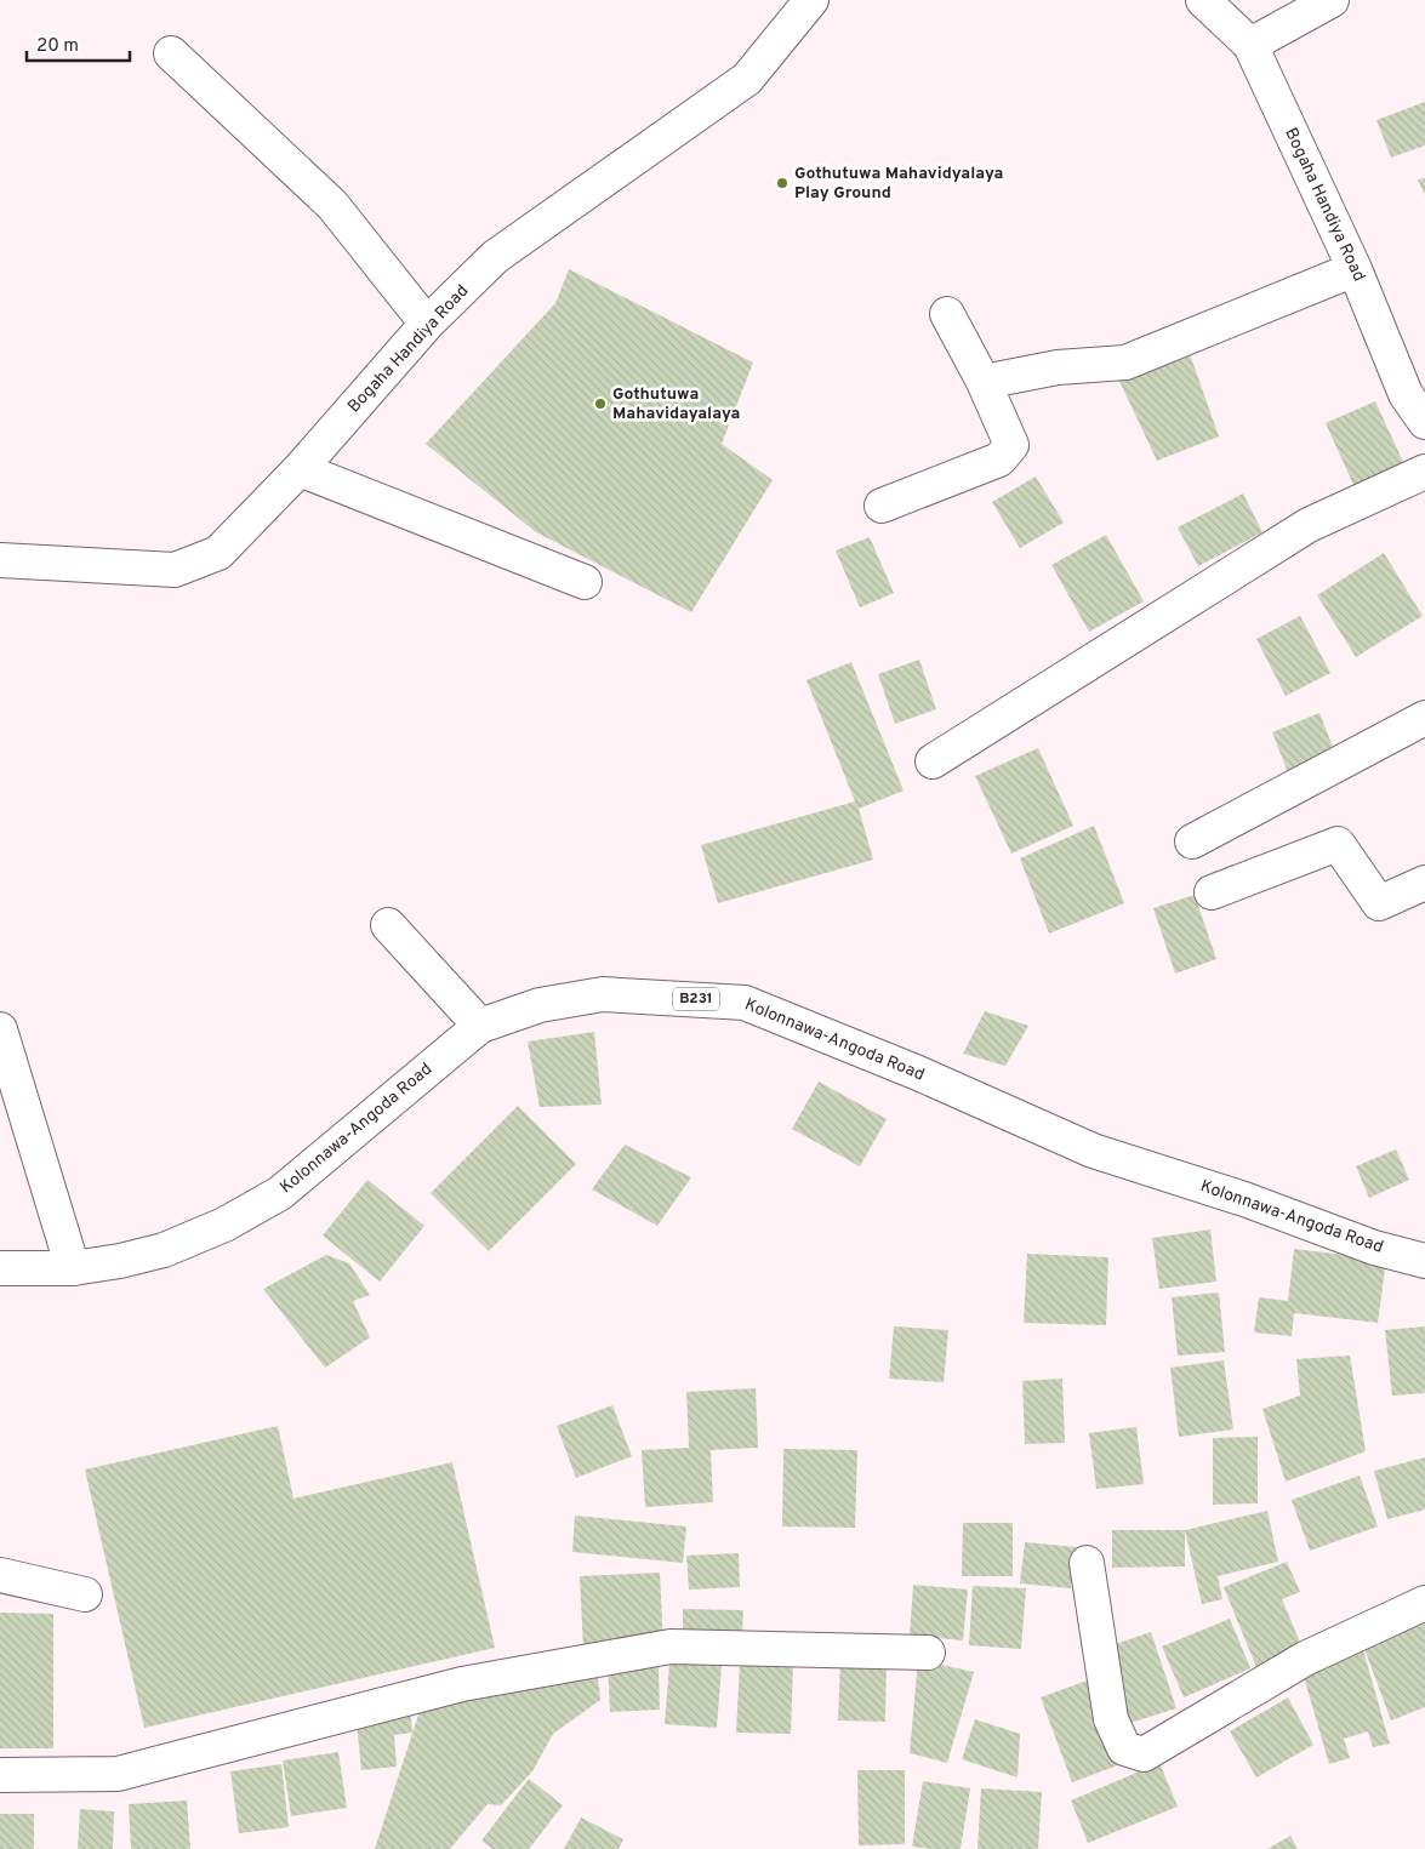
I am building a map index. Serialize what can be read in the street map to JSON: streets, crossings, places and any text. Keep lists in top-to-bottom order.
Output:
{
  "streets": {
    "street": ["Bogaha Handiya Road", "B231", "Kolonnawa-Angoda Road"]
  },
  "places": ["Gothutuwa Mahavidyalaya Play Ground", "Gothutuwa Mahavidayalaya"],
  "scale_bar": "20 m"
}
